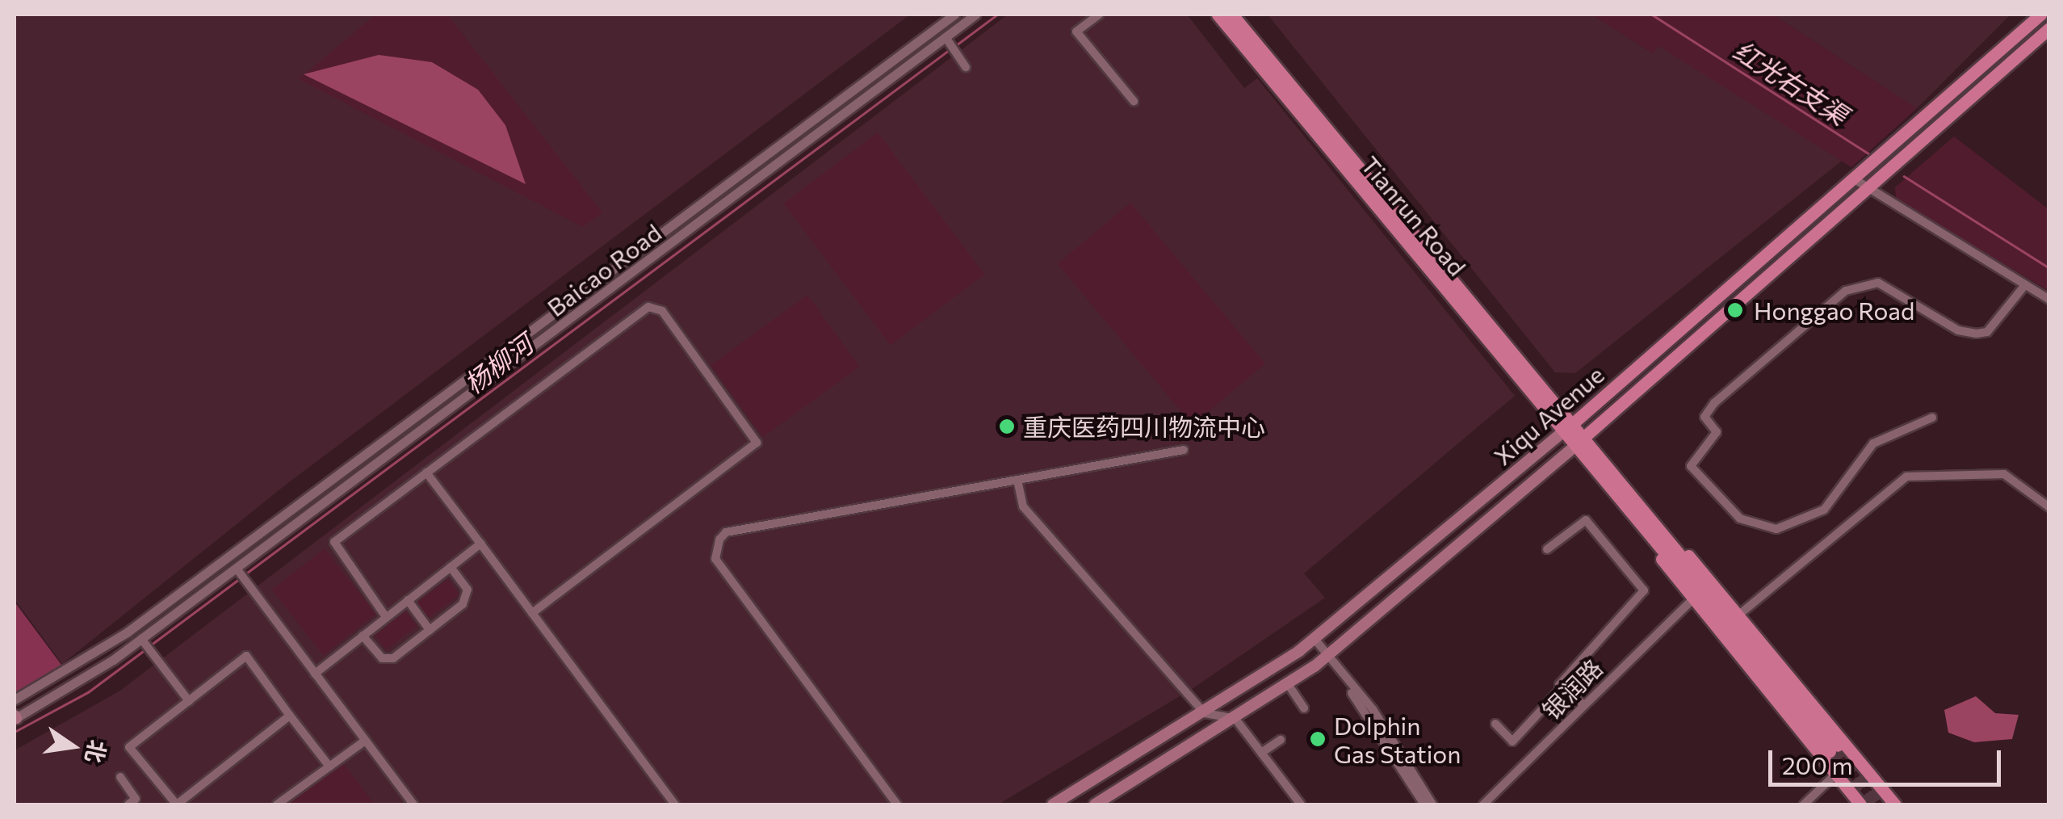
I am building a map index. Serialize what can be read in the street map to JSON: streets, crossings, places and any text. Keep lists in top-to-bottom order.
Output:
{
  "streets": {
    "main road": ["Tianrun Road", "Xiqu Avenue"],
    "street": ["Baicao Road", "银润路"]
  },
  "crossings": [
    ["Tianrun Road", "Xiqu Avenue"]
  ],
  "water": ["红光右支渠", "杨柳河"],
  "places": ["Honggao Road", "重庆医药四川物流中心", "Dolphin Gas Station"],
  "scale_bar": "200 m",
  "north": "right"
}
